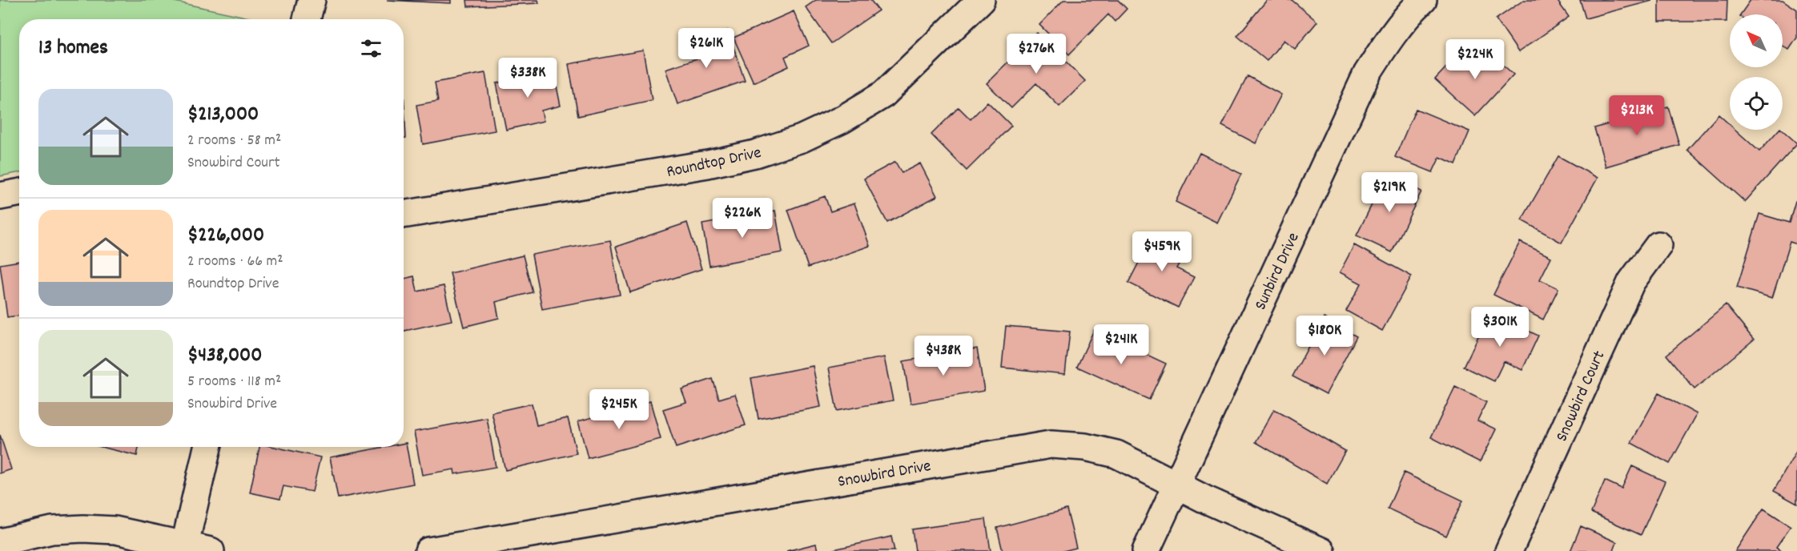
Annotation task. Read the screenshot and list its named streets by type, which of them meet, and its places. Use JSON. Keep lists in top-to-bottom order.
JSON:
{
  "streets": {
    "street": [
      "Roundtop Drive",
      "Sunbird Drive",
      "Snowbird Court",
      "Snowbird Drive"
    ]
  },
  "crossings": [
    ["Sunbird Drive", "Snowbird Drive"]
  ],
  "north": "top left",
  "page": {
    "heading": "13 homes",
    "price": [
      "$261K",
      "$276K",
      "$224K",
      "$338K",
      "$213K",
      "$219K",
      "$226K",
      "$459K",
      "$301K",
      "$180K",
      "$241K",
      "$438K",
      "$245K"
    ],
    "list": [
      {
        "name": "$213,000",
        "note": "2 rooms · 58 m² · Snowbird Court"
      },
      {
        "name": "$226,000",
        "note": "2 rooms · 66 m² · Roundtop Drive"
      },
      {
        "name": "$438,000",
        "note": "5 rooms · 118 m² · Snowbird Drive"
      }
    ]
  }
}
